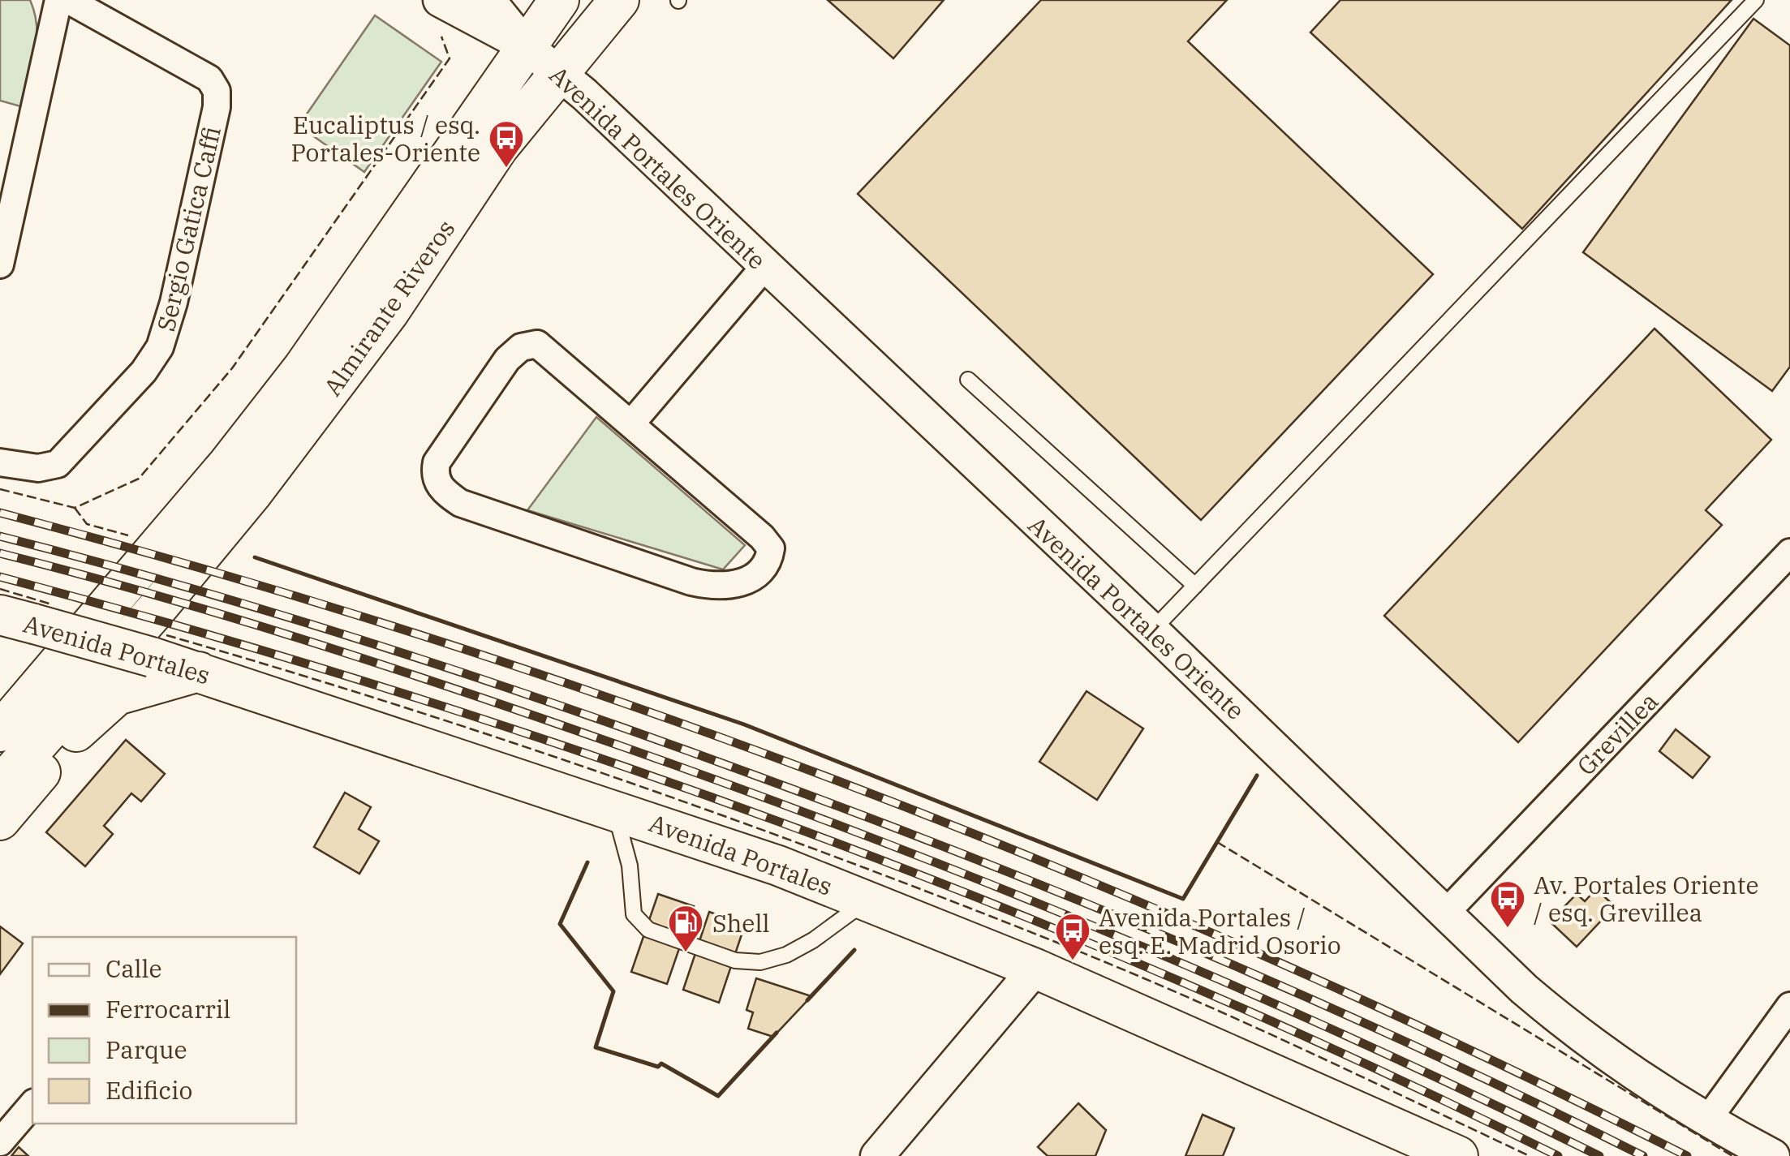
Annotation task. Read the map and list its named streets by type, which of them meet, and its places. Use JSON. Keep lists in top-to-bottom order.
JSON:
{
  "streets": {
    "main road": ["Almirante Riveros", "Avenida Portales"],
    "street": ["Avenida Portales Oriente", "Sergio Gatica Caffi", "Grevillea"]
  },
  "crossings": [
    ["Avenida Portales Oriente", "Almirante Riveros"],
    ["Avenida Portales Oriente", "Grevillea"]
  ],
  "places": {
    "bus stop": ["Eucaliptus / esq. Portales-Oriente", "Av. Portales Oriente / esq. Grevillea", "Avenida Portales / esq. E. Madrid Osorio"],
    "fuel station": ["Shell"]
  },
  "legend": [
    "Calle",
    "Ferrocarril",
    "Parque",
    "Edificio"
  ]
}
